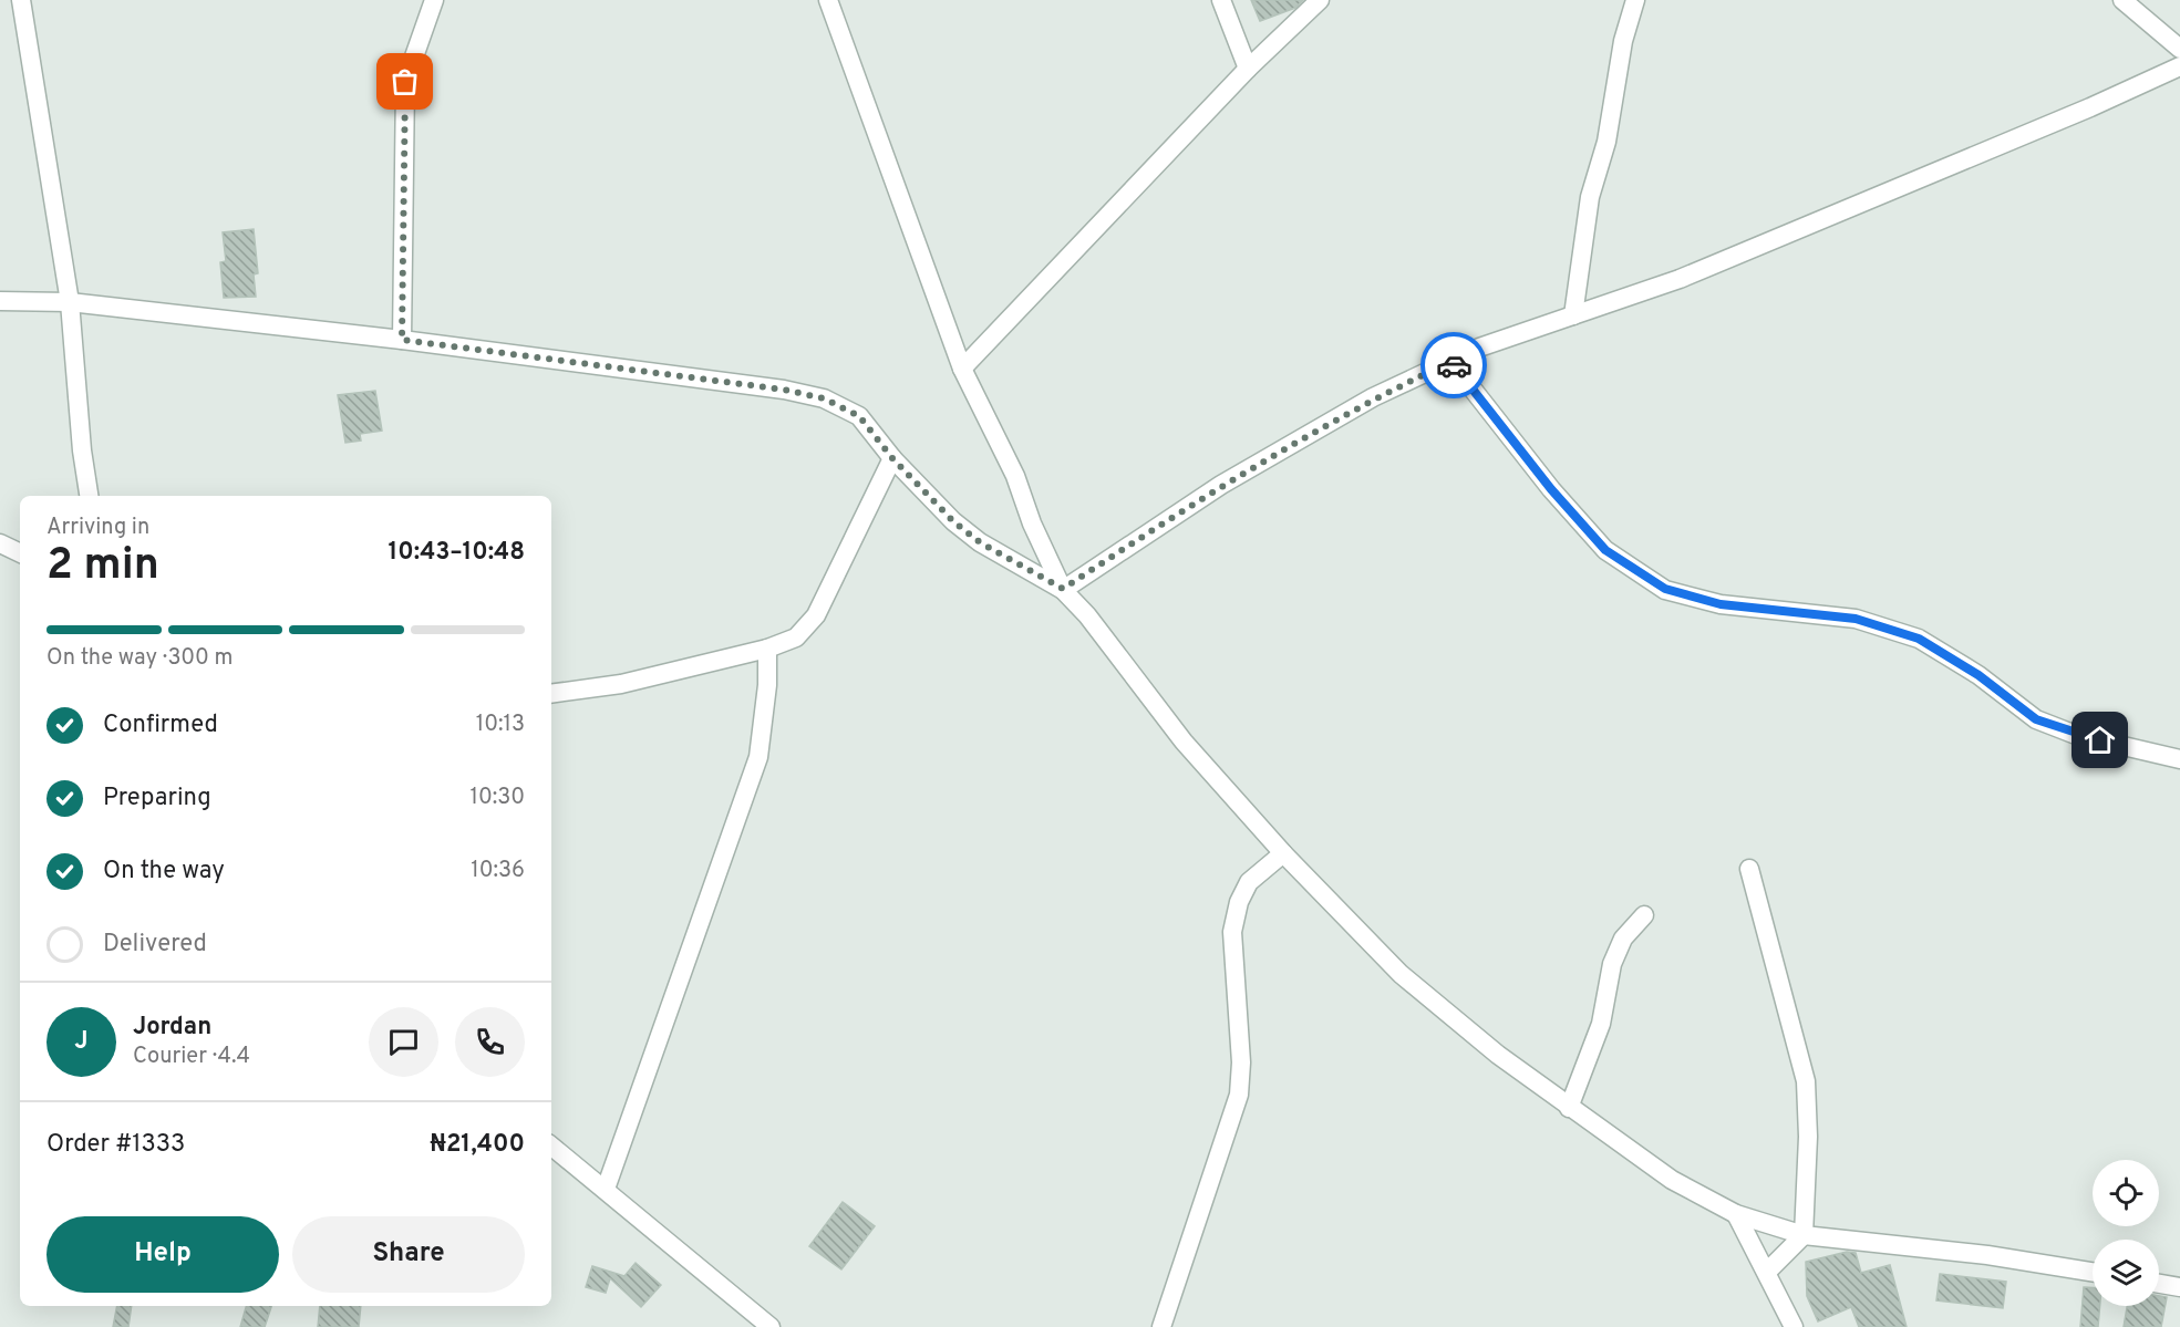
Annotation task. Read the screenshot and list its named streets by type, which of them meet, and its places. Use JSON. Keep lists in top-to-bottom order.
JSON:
{
  "page": {
    "heading": ["2 min", "Arriving in", "10:43–10:48"],
    "panel": [
      "Jordan",
      "Courier · 4.4",
      "Order #1333",
      "₦21,400"
    ],
    "bar": "On the way · 300 m",
    "list": [
      ["Confirmed", "10:13"],
      ["Preparing", "10:30"],
      ["On the way", "10:36"],
      "Delivered"
    ],
    "round": "J",
    "buttons": ["Help", "Share"]
  }
}
